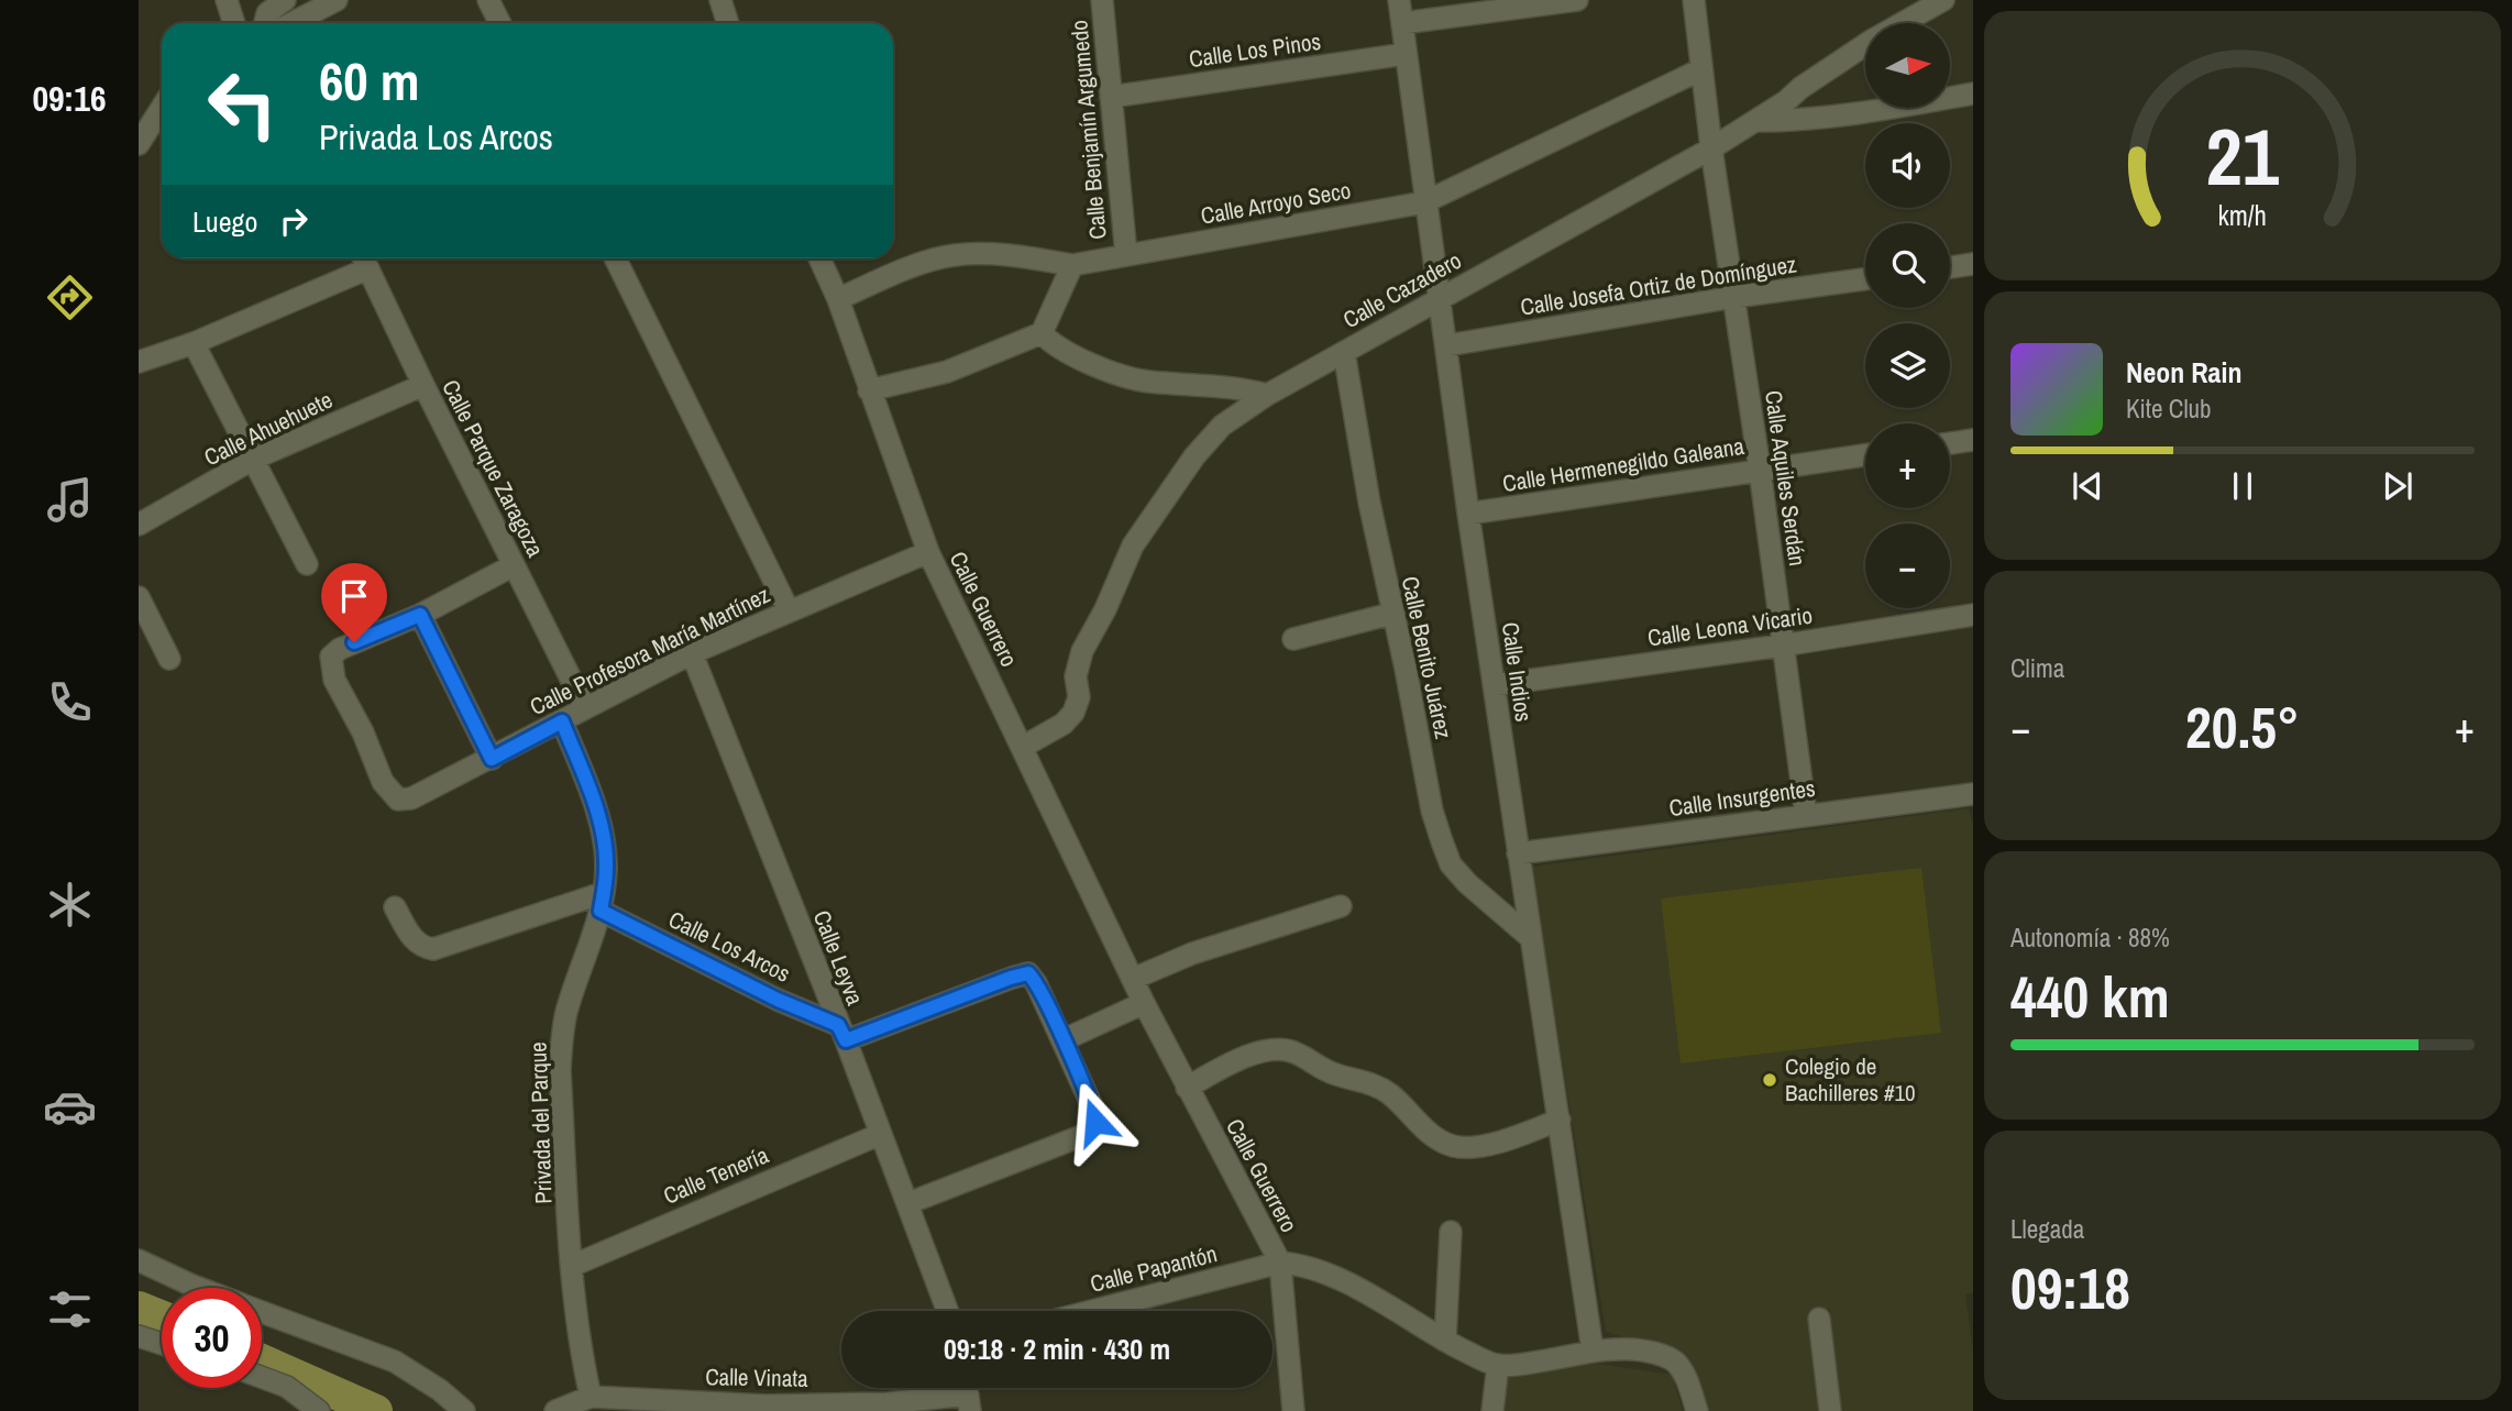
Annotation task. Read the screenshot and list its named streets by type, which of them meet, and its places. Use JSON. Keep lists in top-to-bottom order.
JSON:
{
  "streets": {
    "street": [
      "Calle Los Pinos",
      "Calle Benjamín Argumedo",
      "Calle Arroyo Seco",
      "Calle Josefa Ortiz de Domínguez",
      "Calle Cazadero",
      "Calle Ahuehuete",
      "Calle Hermenegildo Galeana",
      "Calle Parque Zaragoza",
      "Calle Aquiles Serdán",
      "Calle Guerrero",
      "Calle Leona Vicario",
      "Calle Profesora María Martínez",
      "Calle Benito Juárez",
      "Calle Indios",
      "Calle Insurgentes",
      "Calle Los Arcos",
      "Calle Leyva",
      "Privada del Parque",
      "Calle Tenería",
      "Calle Papantón",
      "Calle Vinata"
    ]
  },
  "crossings": [
    ["Calle Los Pinos", "Calle Benjamín Argumedo"],
    ["Calle Los Pinos", "Calle Indios"],
    ["Calle Benjamín Argumedo", "Calle Arroyo Seco"],
    ["Calle Arroyo Seco", "Calle Aquiles Serdán"],
    ["Calle Arroyo Seco", "Calle Guerrero"],
    ["Calle Arroyo Seco", "Calle Indios"],
    ["Calle Josefa Ortiz de Domínguez", "Calle Aquiles Serdán"],
    ["Calle Josefa Ortiz de Domínguez", "Calle Indios"],
    ["Calle Cazadero", "Calle Aquiles Serdán"],
    ["Calle Cazadero", "Calle Guerrero"],
    ["Calle Cazadero", "Calle Benito Juárez"],
    ["Calle Cazadero", "Calle Indios"],
    ["Calle Ahuehuete", "Calle Parque Zaragoza"],
    ["Calle Hermenegildo Galeana", "Calle Aquiles Serdán"],
    ["Calle Hermenegildo Galeana", "Calle Indios"],
    ["Calle Parque Zaragoza", "Calle Profesora María Martínez"],
    ["Calle Aquiles Serdán", "Calle Leona Vicario"],
    ["Calle Aquiles Serdán", "Calle Insurgentes"],
    ["Calle Guerrero", "Calle Profesora María Martínez"],
    ["Calle Guerrero", "Calle Papantón"],
    ["Calle Leona Vicario", "Calle Indios"],
    ["Calle Profesora María Martínez", "Calle Leyva"],
    ["Calle Profesora María Martínez", "Privada del Parque"],
    ["Calle Benito Juárez", "Calle Indios"],
    ["Calle Indios", "Calle Insurgentes"],
    ["Calle Los Arcos", "Calle Leyva"],
    ["Calle Los Arcos", "Privada del Parque"],
    ["Calle Leyva", "Calle Tenería"],
    ["Privada del Parque", "Calle Tenería"],
    ["Privada del Parque", "Calle Vinata"]
  ],
  "places": ["Colegio de Bachilleres #10"],
  "north": "right",
  "page": {
    "tabs": "09:16",
    "map_buttons": ["+", "−"],
    "turn": ["60 m", "Privada Los Arcos"],
    "then": "Luego",
    "song": ["Neon Rain", "Kite Club"],
    "tile": [
      "Clima",
      ["Autonomía · 88%", "440 km"],
      ["Llegada", "09:18"]
    ],
    "heat": ["−", "20.5°", "+"],
    "limit": "30",
    "trip": "09:18 · 2 min · 430 m",
    "gauge": ["21", "km/h"]
  }
}
